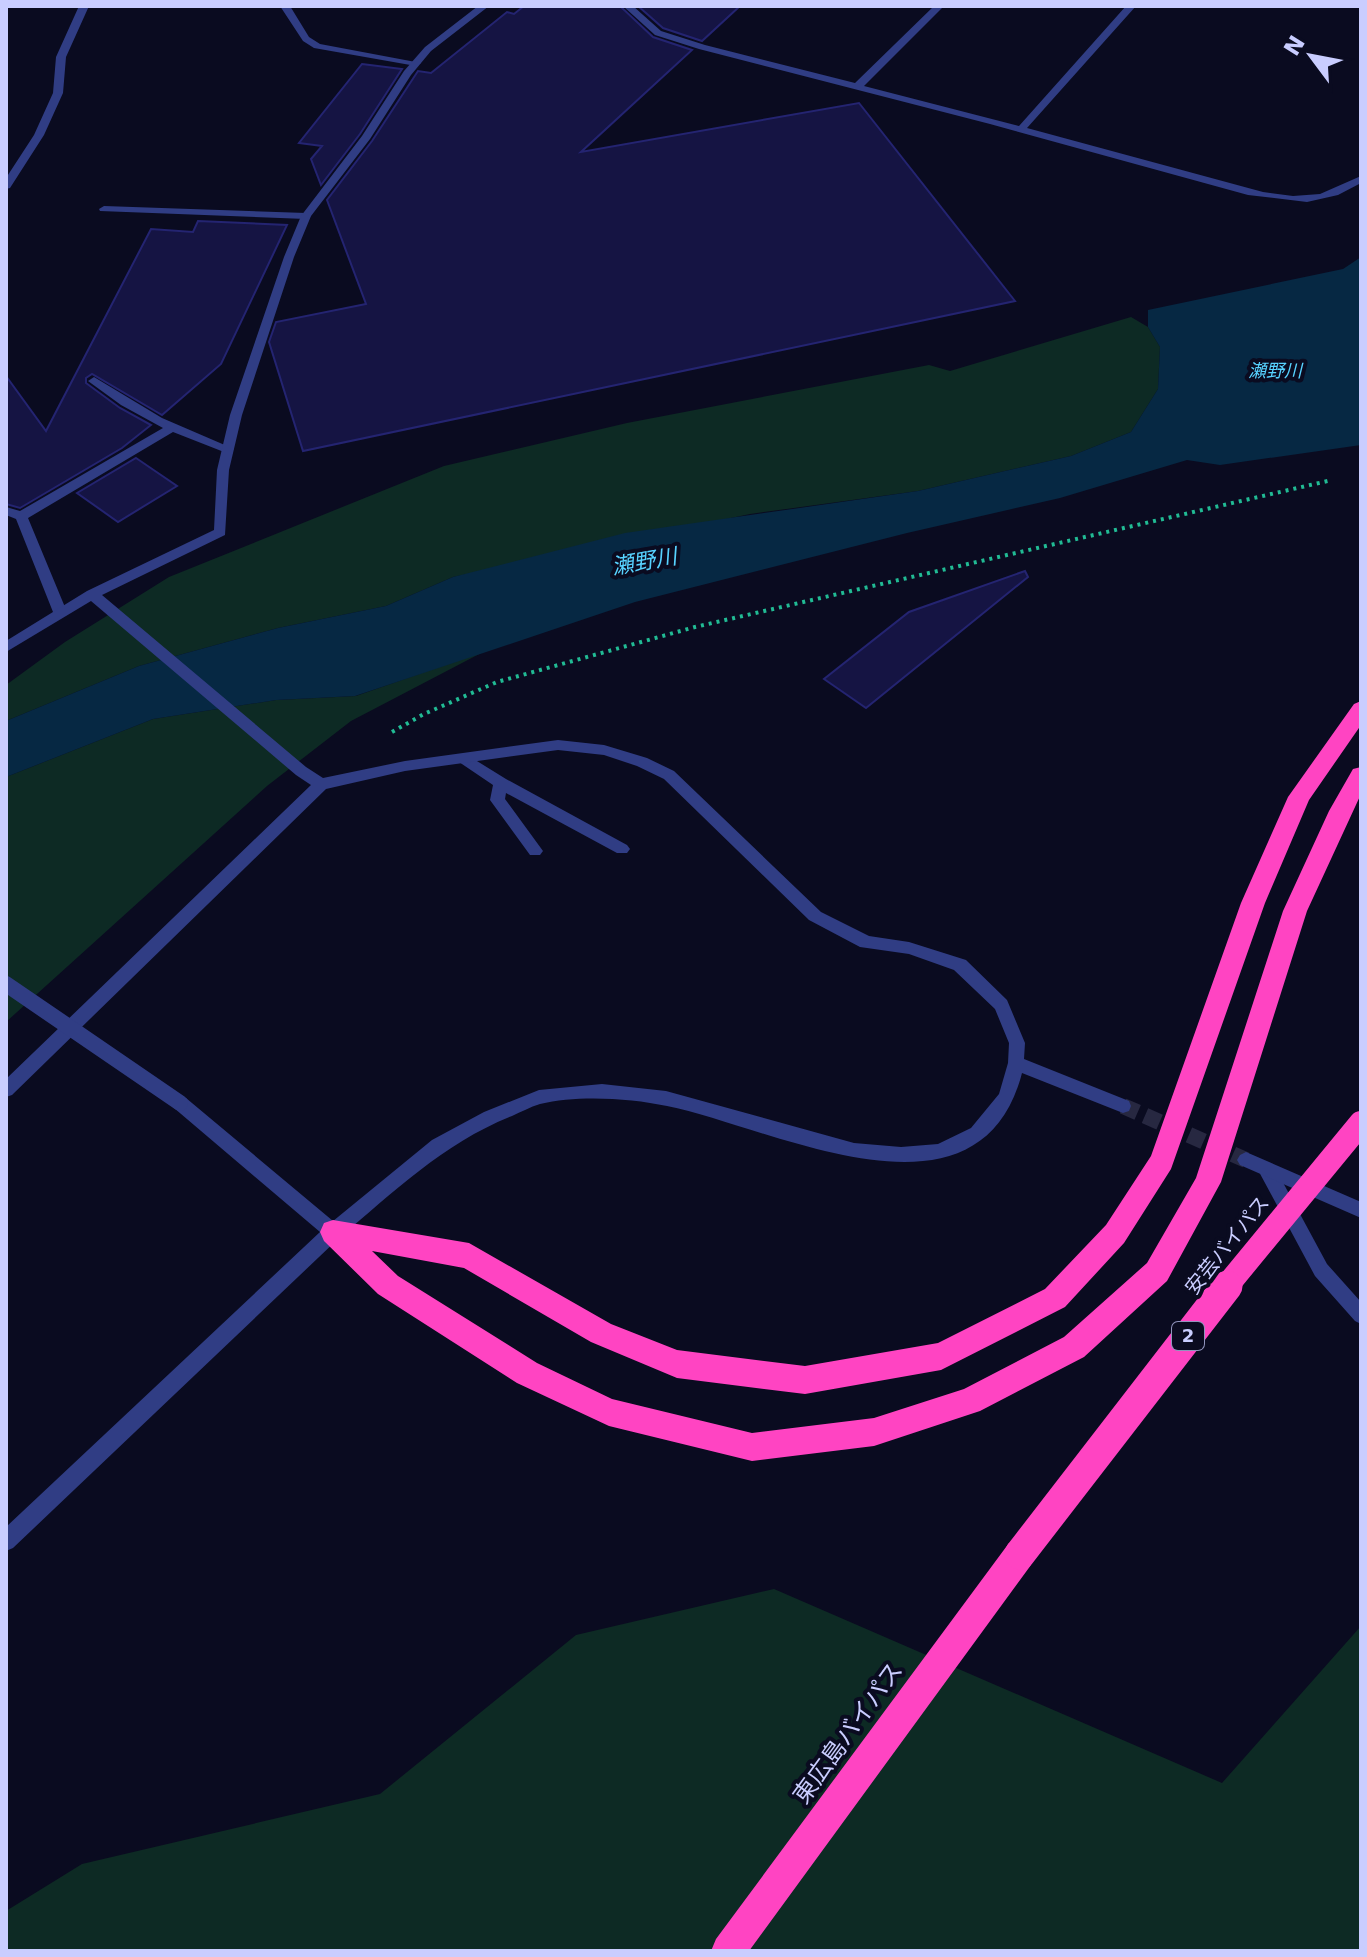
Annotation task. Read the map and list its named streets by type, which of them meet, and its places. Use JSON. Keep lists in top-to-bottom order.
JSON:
{
  "streets": {
    "highway": ["安芸バイパス", "2", "東広島バイパス"]
  },
  "crossings": [
    ["安芸バイパス", "東広島バイパス"]
  ],
  "water": ["瀬野川"],
  "north": "top left"
}
